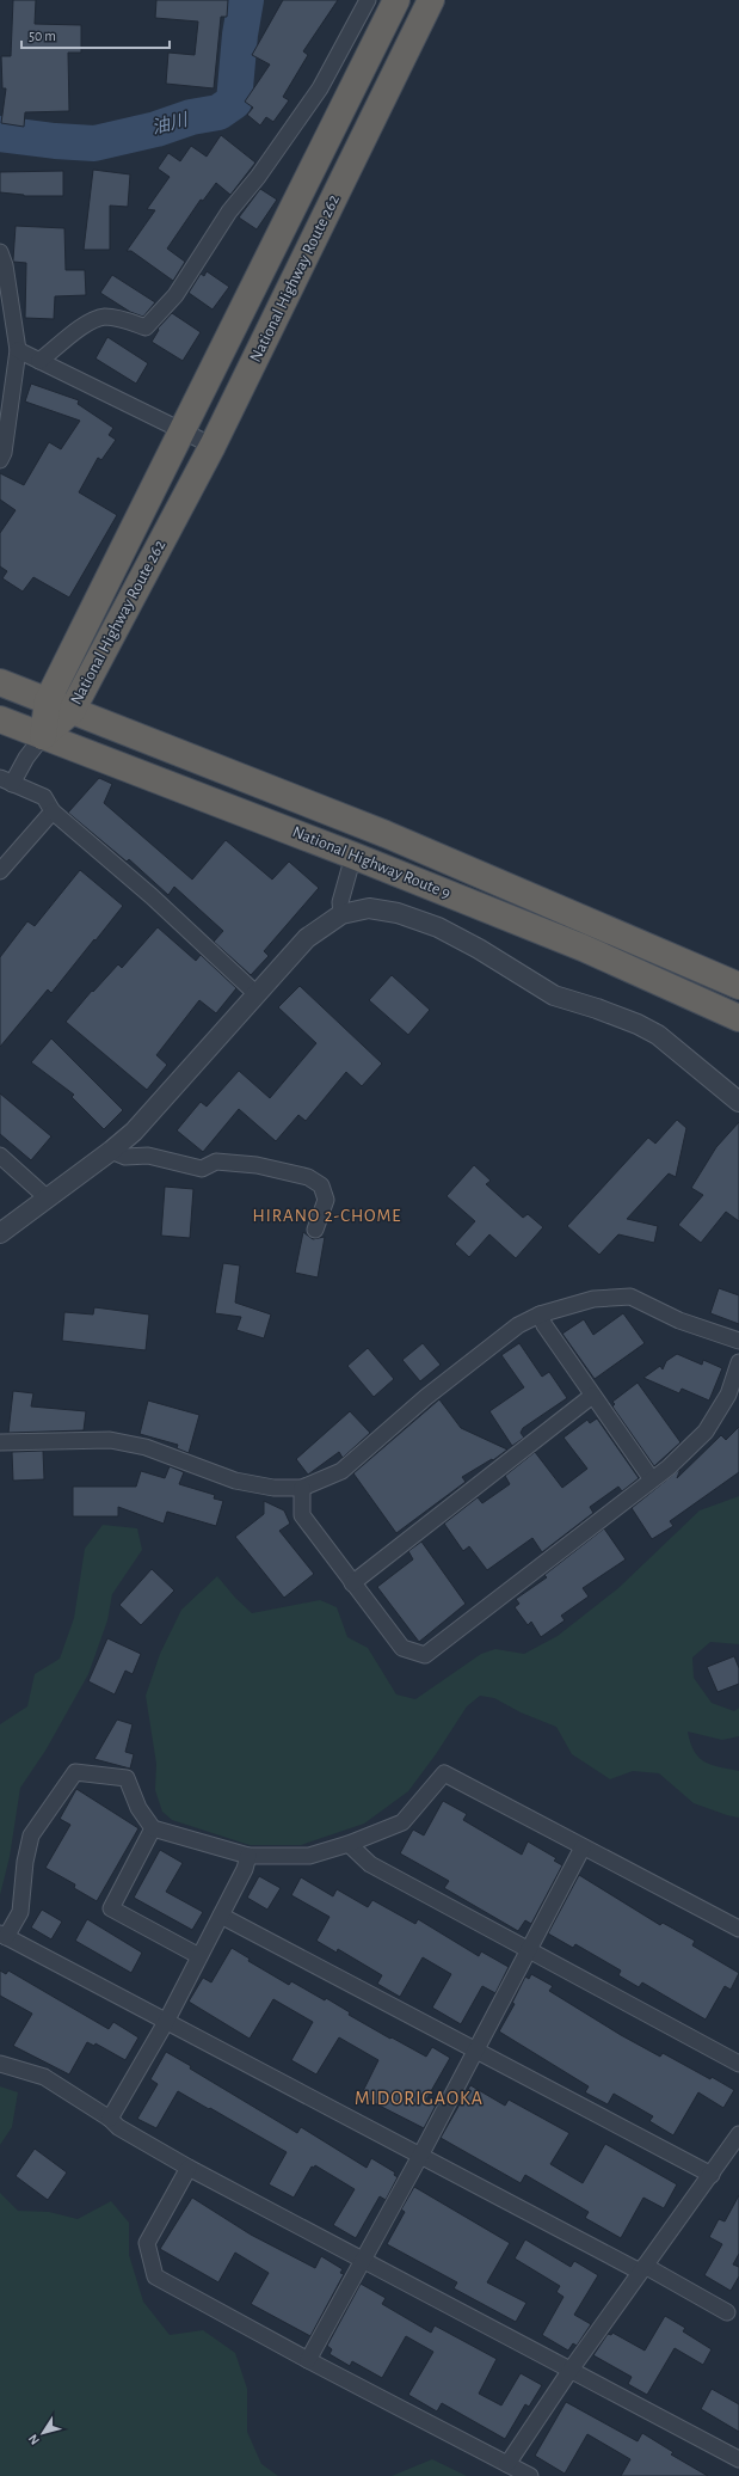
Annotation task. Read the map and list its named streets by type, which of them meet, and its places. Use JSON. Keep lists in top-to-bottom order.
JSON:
{
  "streets": {
    "highway": ["National Highway Route 262", "National Highway Route 9"]
  },
  "crossings": [
    ["National Highway Route 262", "National Highway Route 9"]
  ],
  "districts": ["HIRANO 2-CHOME", "MIDORIGAOKA"],
  "water": ["油川"],
  "scale_bar": "50 m",
  "north": "bottom left"
}
